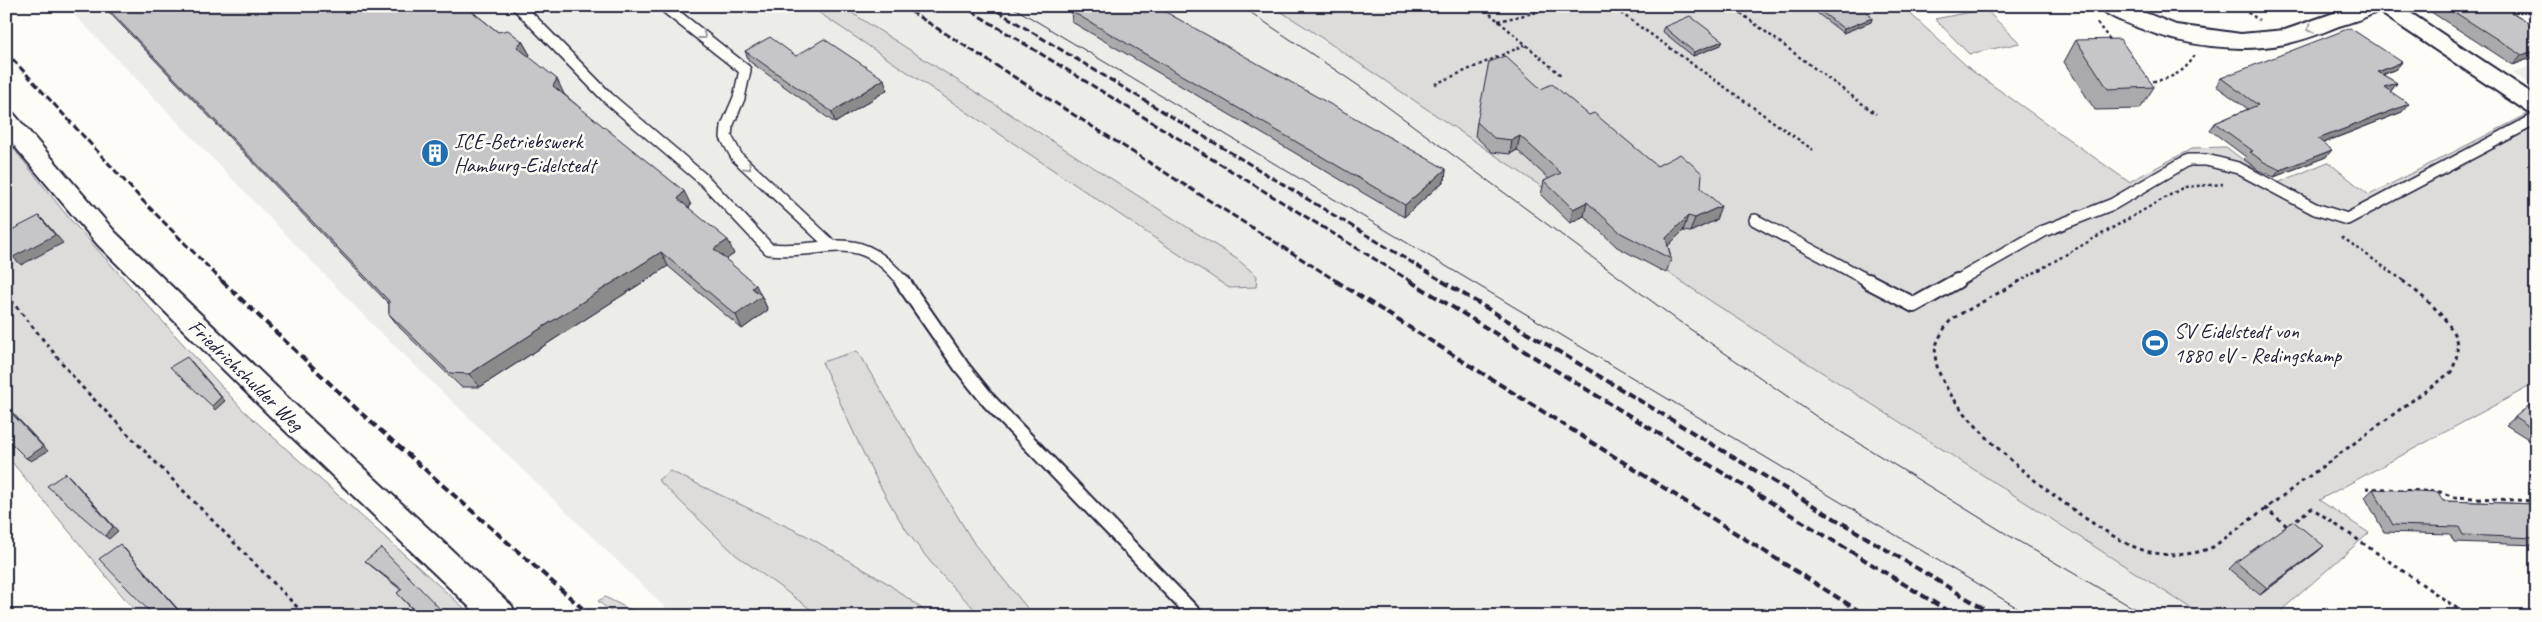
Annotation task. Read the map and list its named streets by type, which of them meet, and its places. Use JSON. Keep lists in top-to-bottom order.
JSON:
{
  "streets": {
    "street": ["Friedrichshulder Weg"]
  },
  "places": {
    "building": ["ICE-Betriebswerk Hamburg-Eidelstedt"],
    "sports": ["SV Eidelstedt von 1880 eV - Redingskamp"]
  }
}
